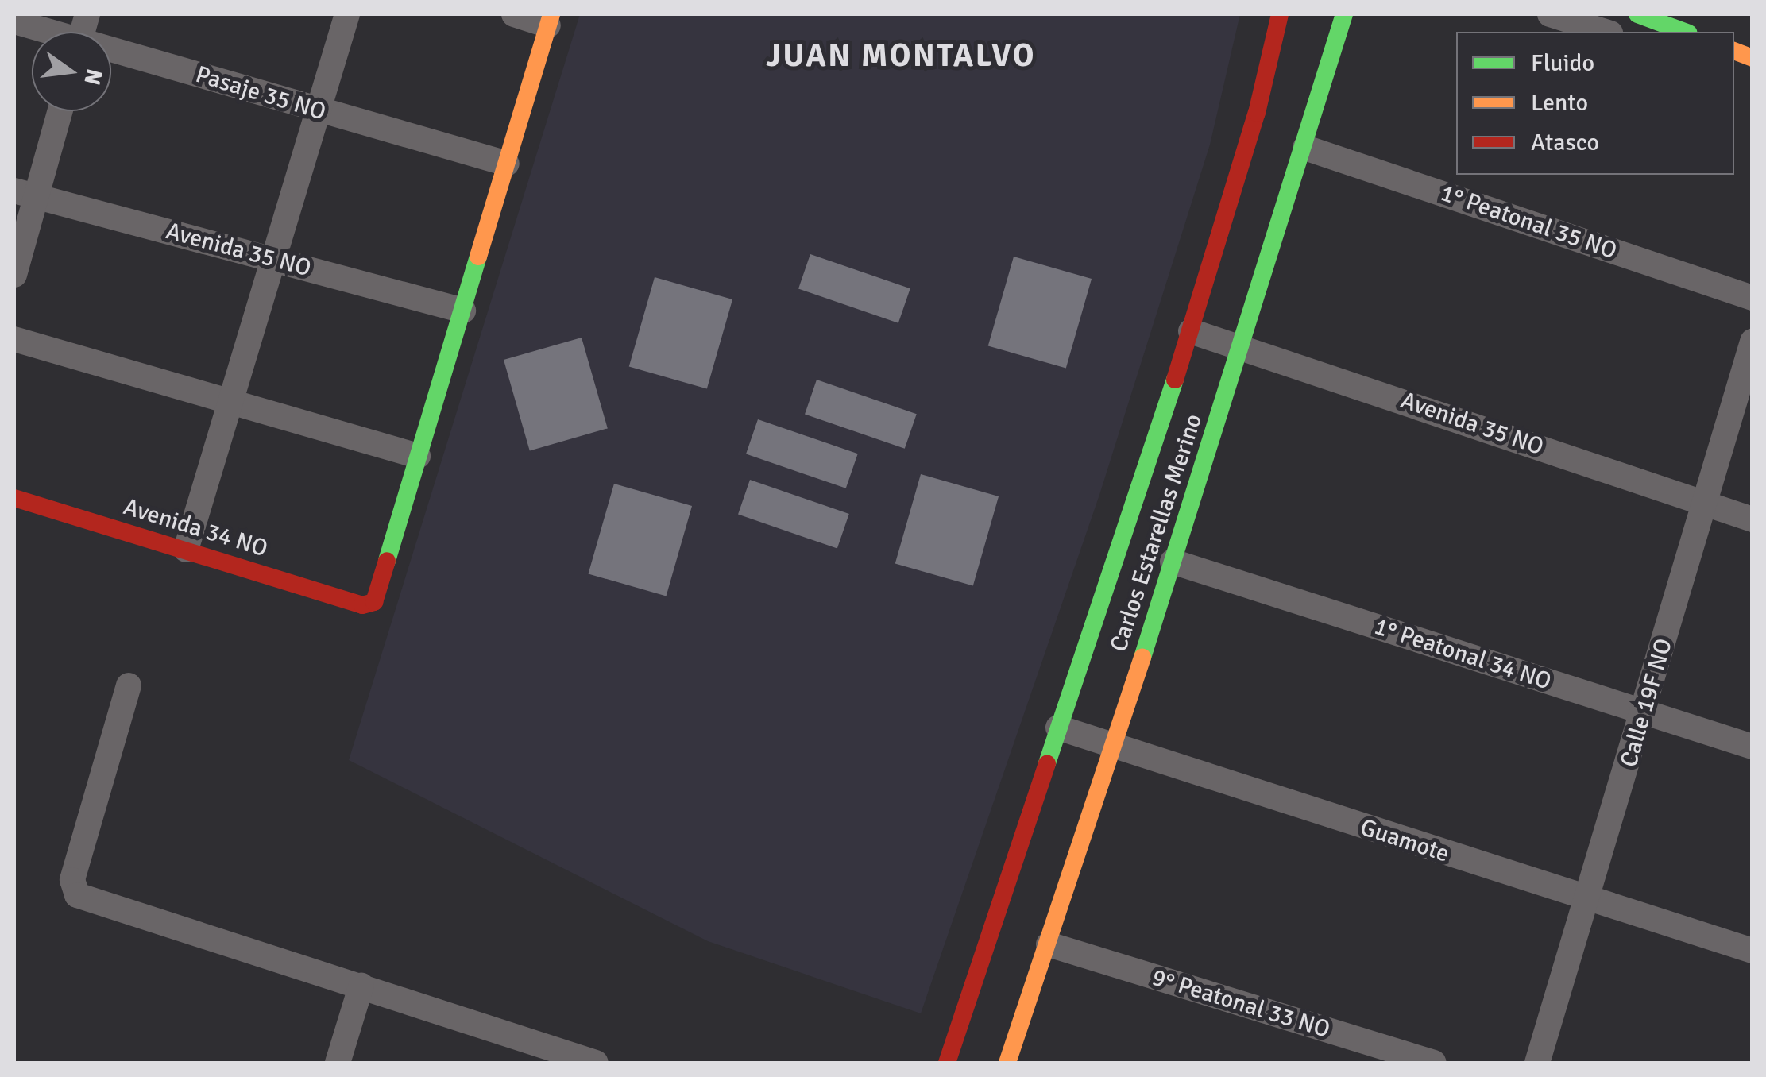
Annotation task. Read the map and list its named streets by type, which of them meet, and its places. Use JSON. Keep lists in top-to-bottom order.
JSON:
{
  "streets": {
    "street": [
      "Pasaje 35 NO",
      "1° Peatonal 35 NO",
      "Avenida 35 NO",
      "Avenida 34 NO",
      "Carlos Estarellas Merino",
      "1° Peatonal 34 NO",
      "Calle 19F NO",
      "Guamote",
      "9° Peatonal 33 NO"
    ]
  },
  "crossings": [
    ["1° Peatonal 35 NO", "Carlos Estarellas Merino"],
    ["Avenida 35 NO", "Carlos Estarellas Merino"],
    ["Avenida 35 NO", "Calle 19F NO"],
    ["Carlos Estarellas Merino", "1° Peatonal 34 NO"],
    ["Carlos Estarellas Merino", "Guamote"],
    ["Carlos Estarellas Merino", "9° Peatonal 33 NO"],
    ["1° Peatonal 34 NO", "Calle 19F NO"],
    ["Calle 19F NO", "Guamote"]
  ],
  "districts": ["JUAN MONTALVO"],
  "legend": ["Fluido", "Lento", "Atasco"],
  "north": "right"
}
